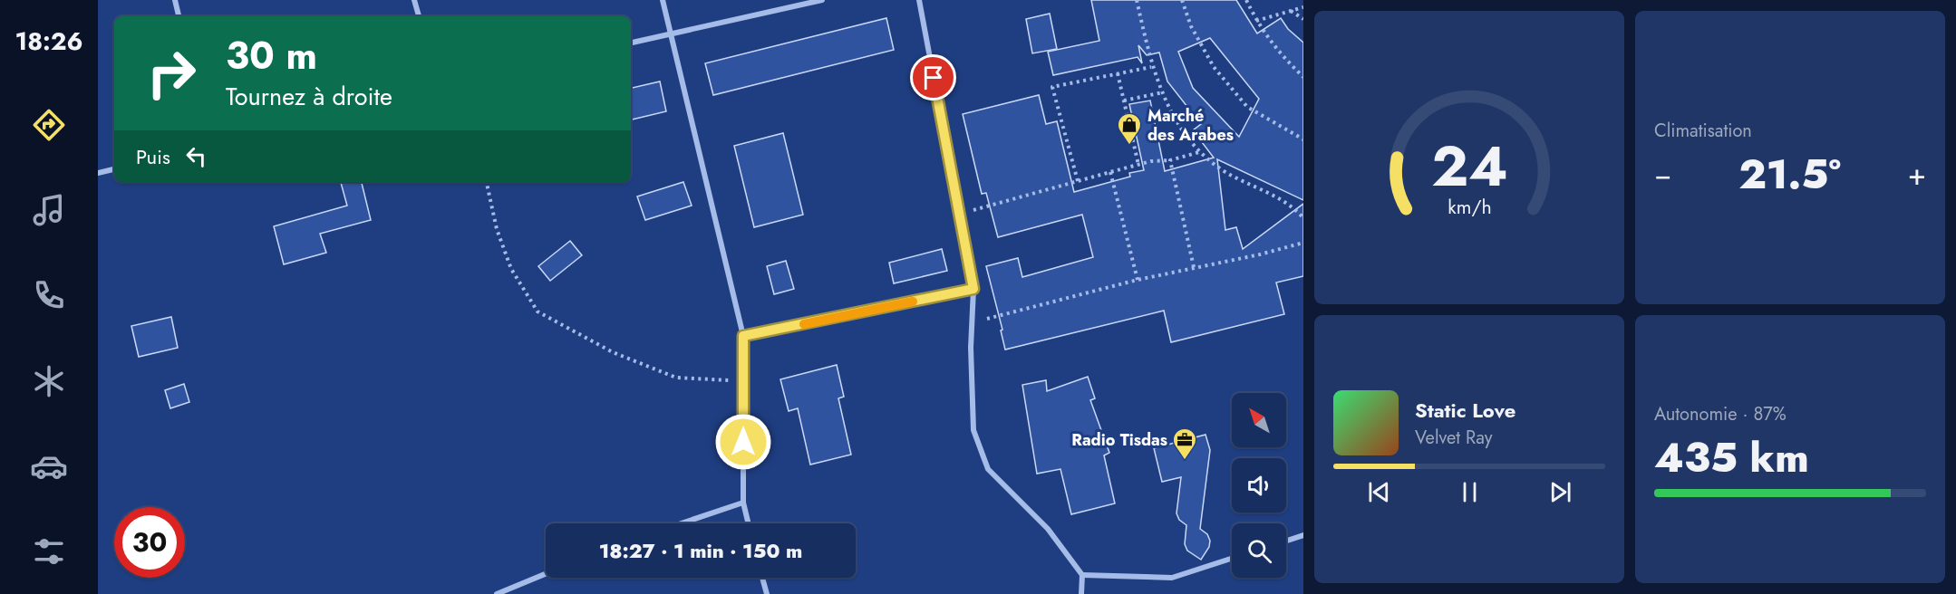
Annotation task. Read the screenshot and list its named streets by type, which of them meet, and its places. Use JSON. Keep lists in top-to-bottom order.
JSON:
{
  "places": {
    "shop": ["Marché des Arabes"],
    "office": ["Radio Tisdas"]
  },
  "north": "top left",
  "page": {
    "tabs": "18:26",
    "tile": [
      "Climatisation",
      ["Autonomie · 87%", "435 km"]
    ],
    "turn": ["30 m", "Tournez à droite"],
    "then": "Puis",
    "heat": ["−", "21.5°", "+"],
    "song": ["Static Love", "Velvet Ray"],
    "limit": "30",
    "trip": "18:27 · 1 min · 150 m",
    "gauge": ["24", "km/h"]
  }
}
